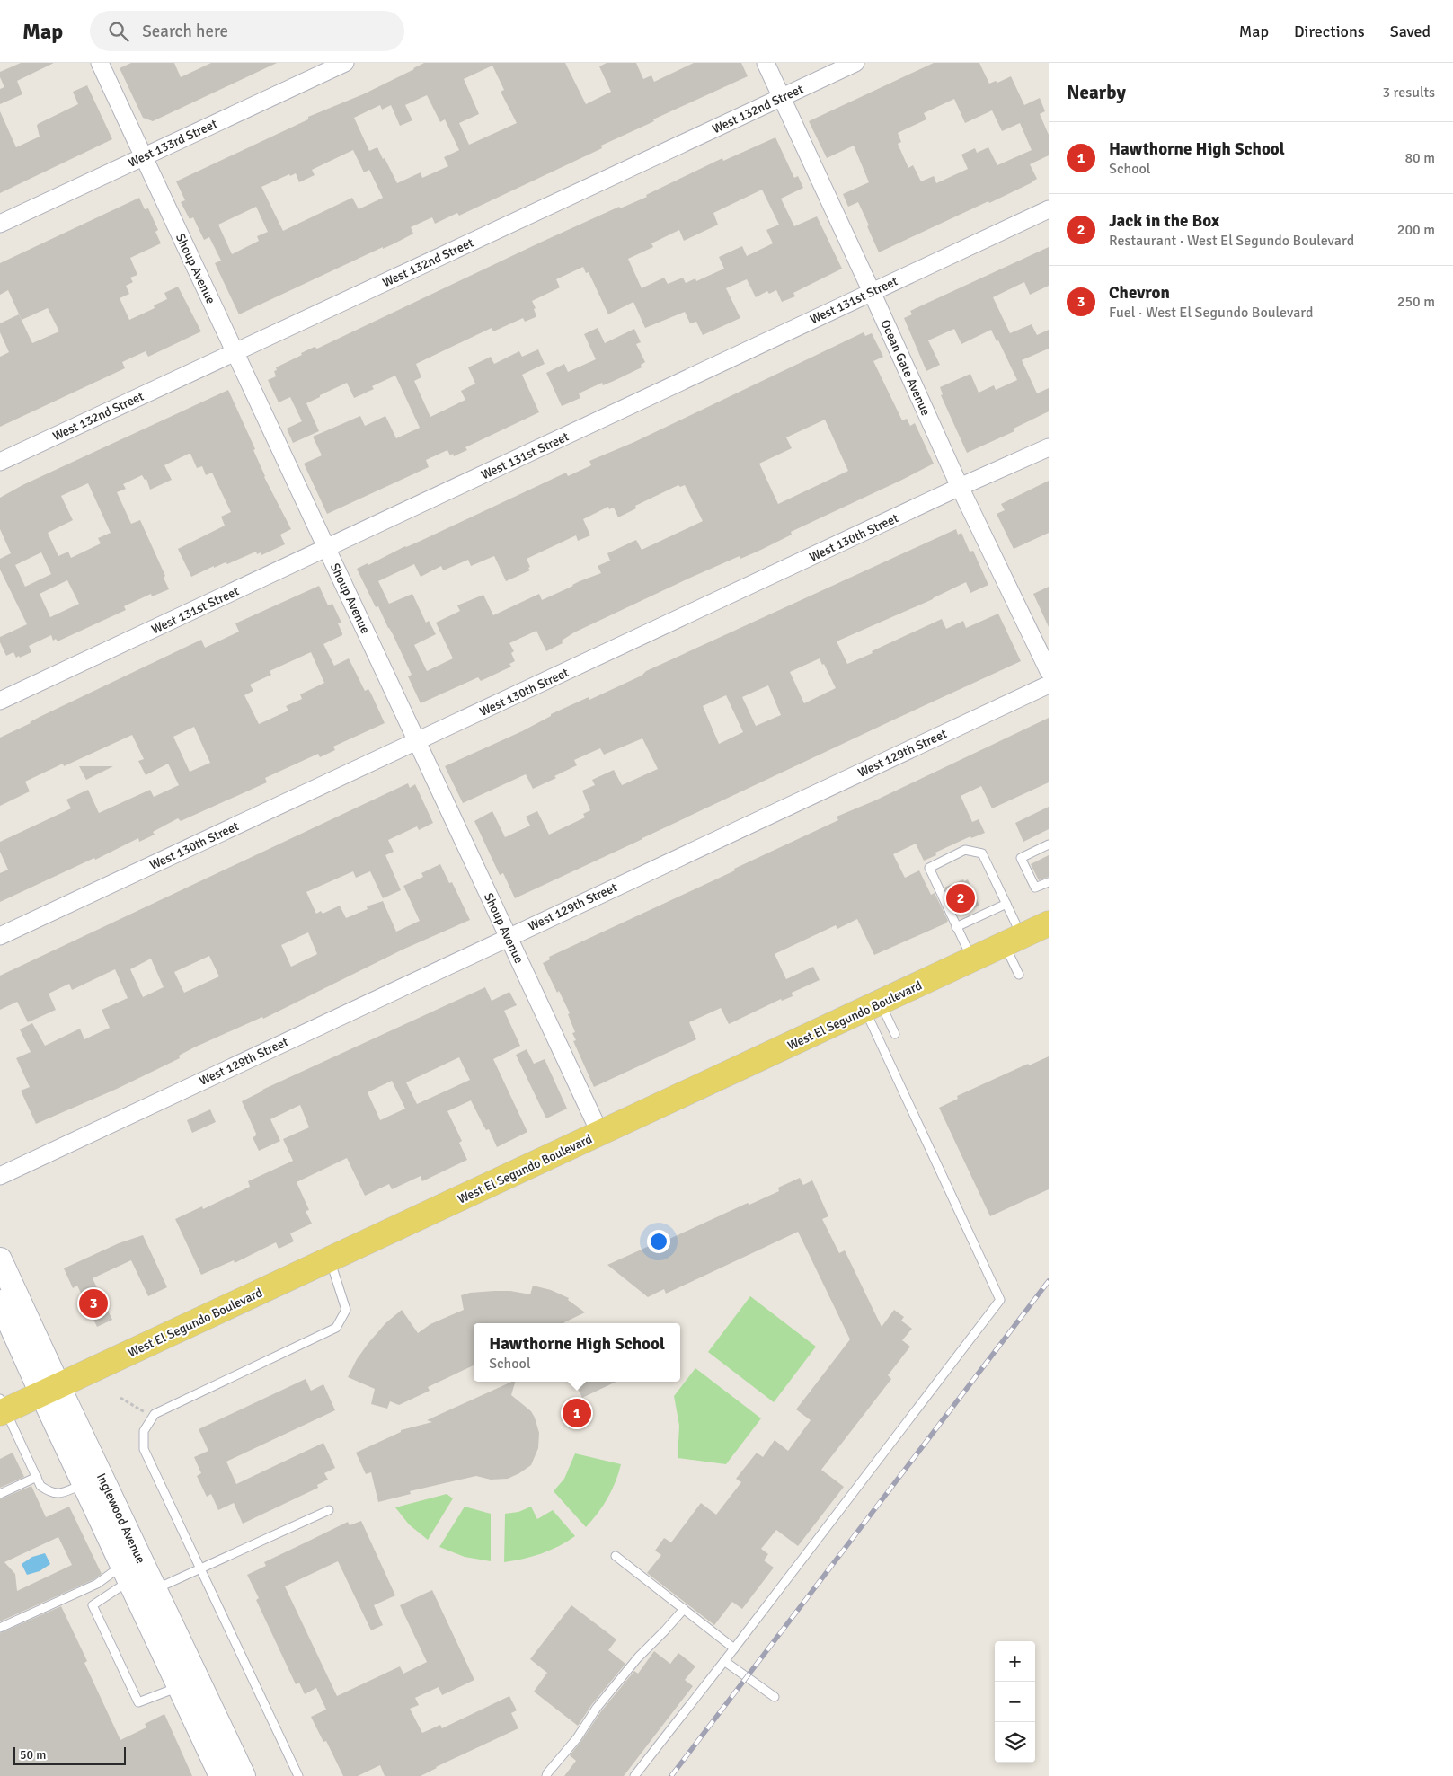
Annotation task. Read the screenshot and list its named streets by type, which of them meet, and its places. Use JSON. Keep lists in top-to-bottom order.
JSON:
{
  "streets": {
    "main road": ["West El Segundo Boulevard", "Inglewood Avenue"],
    "street": [
      "West 132nd Street",
      "West 133rd Street",
      "Shoup Avenue",
      "West 131st Street",
      "Ocean Gate Avenue",
      "West 130th Street",
      "West 129th Street"
    ]
  },
  "crossings": [
    ["West 132nd Street", "Shoup Avenue"],
    ["West 132nd Street", "Ocean Gate Avenue"],
    ["West 133rd Street", "Shoup Avenue"],
    ["Shoup Avenue", "West 131st Street"],
    ["Shoup Avenue", "West 130th Street"],
    ["Shoup Avenue", "West 129th Street"],
    ["Shoup Avenue", "West El Segundo Boulevard"],
    ["West 131st Street", "Ocean Gate Avenue"],
    ["Ocean Gate Avenue", "West 130th Street"],
    ["West El Segundo Boulevard", "Inglewood Avenue"]
  ],
  "scale_bar": "50 m",
  "page": {
    "header": "Map",
    "search": "Search here",
    "nav": ["Map", "Directions", "Saved"],
    "heading": ["Nearby", "3 results"],
    "list": [
      {
        "mark": "1",
        "name": "Hawthorne High School",
        "note": "School",
        "value": "80 m"
      },
      {
        "mark": "2",
        "name": "Jack in the Box",
        "note": "Restaurant · West El Segundo Boulevard",
        "value": "200 m"
      },
      {
        "mark": "3",
        "name": "Chevron",
        "note": "Fuel · West El Segundo Boulevard",
        "value": "250 m"
      }
    ],
    "pins": ["2", "3", "1"],
    "popup": ["Hawthorne High School", "School"],
    "map_buttons": ["+", "−"],
    "scale": "50 m"
  }
}
